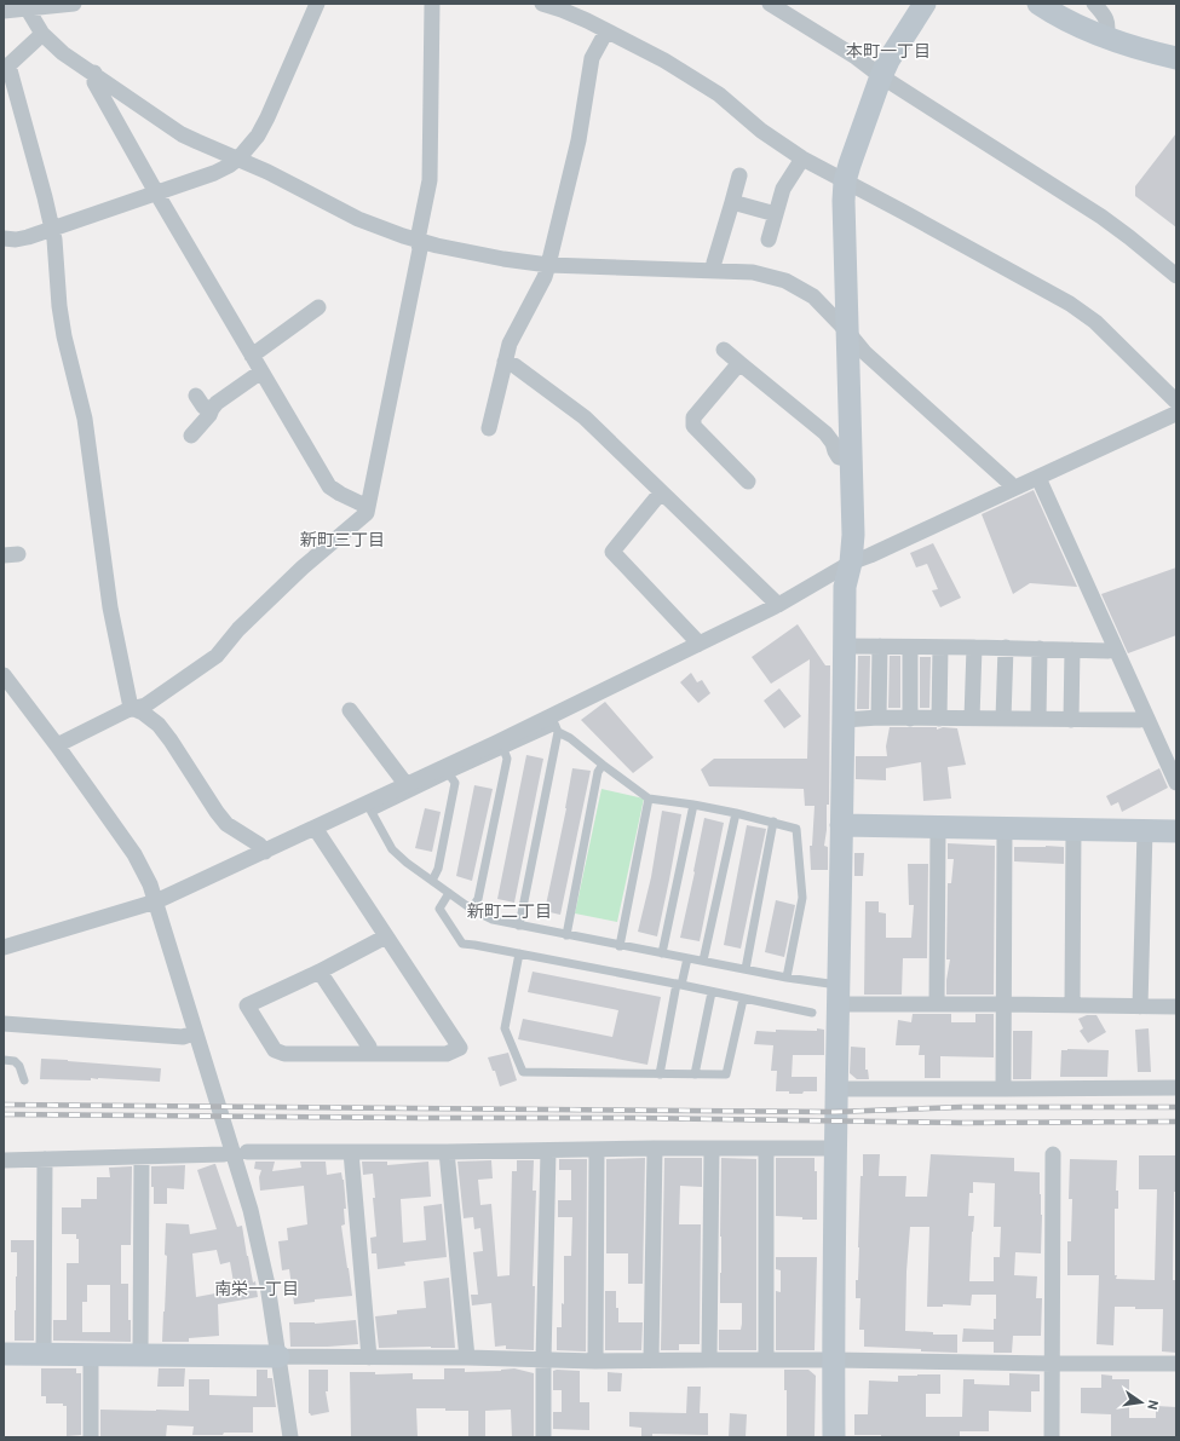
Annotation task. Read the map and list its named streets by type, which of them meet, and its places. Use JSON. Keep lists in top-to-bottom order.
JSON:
{
  "districts": [
    "本町一丁目",
    "新町三丁目",
    "新町二丁目",
    "南栄一丁目"
  ],
  "north": "right"
}
